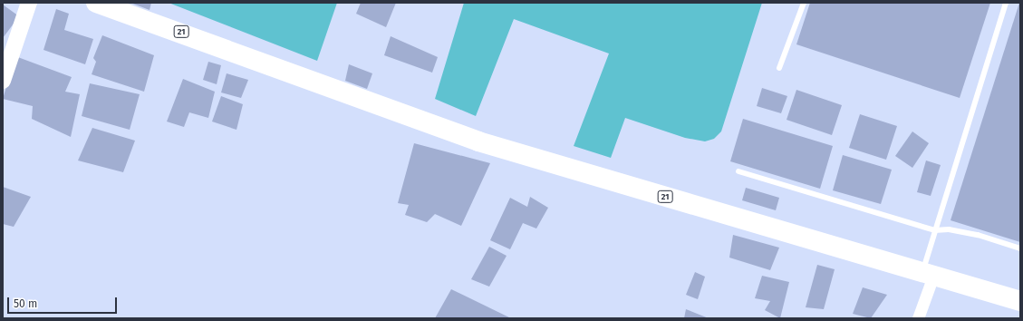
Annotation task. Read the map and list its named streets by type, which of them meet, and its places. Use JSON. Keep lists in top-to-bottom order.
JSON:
{
  "streets": {
    "highway": ["21"]
  },
  "scale_bar": "50 m"
}
